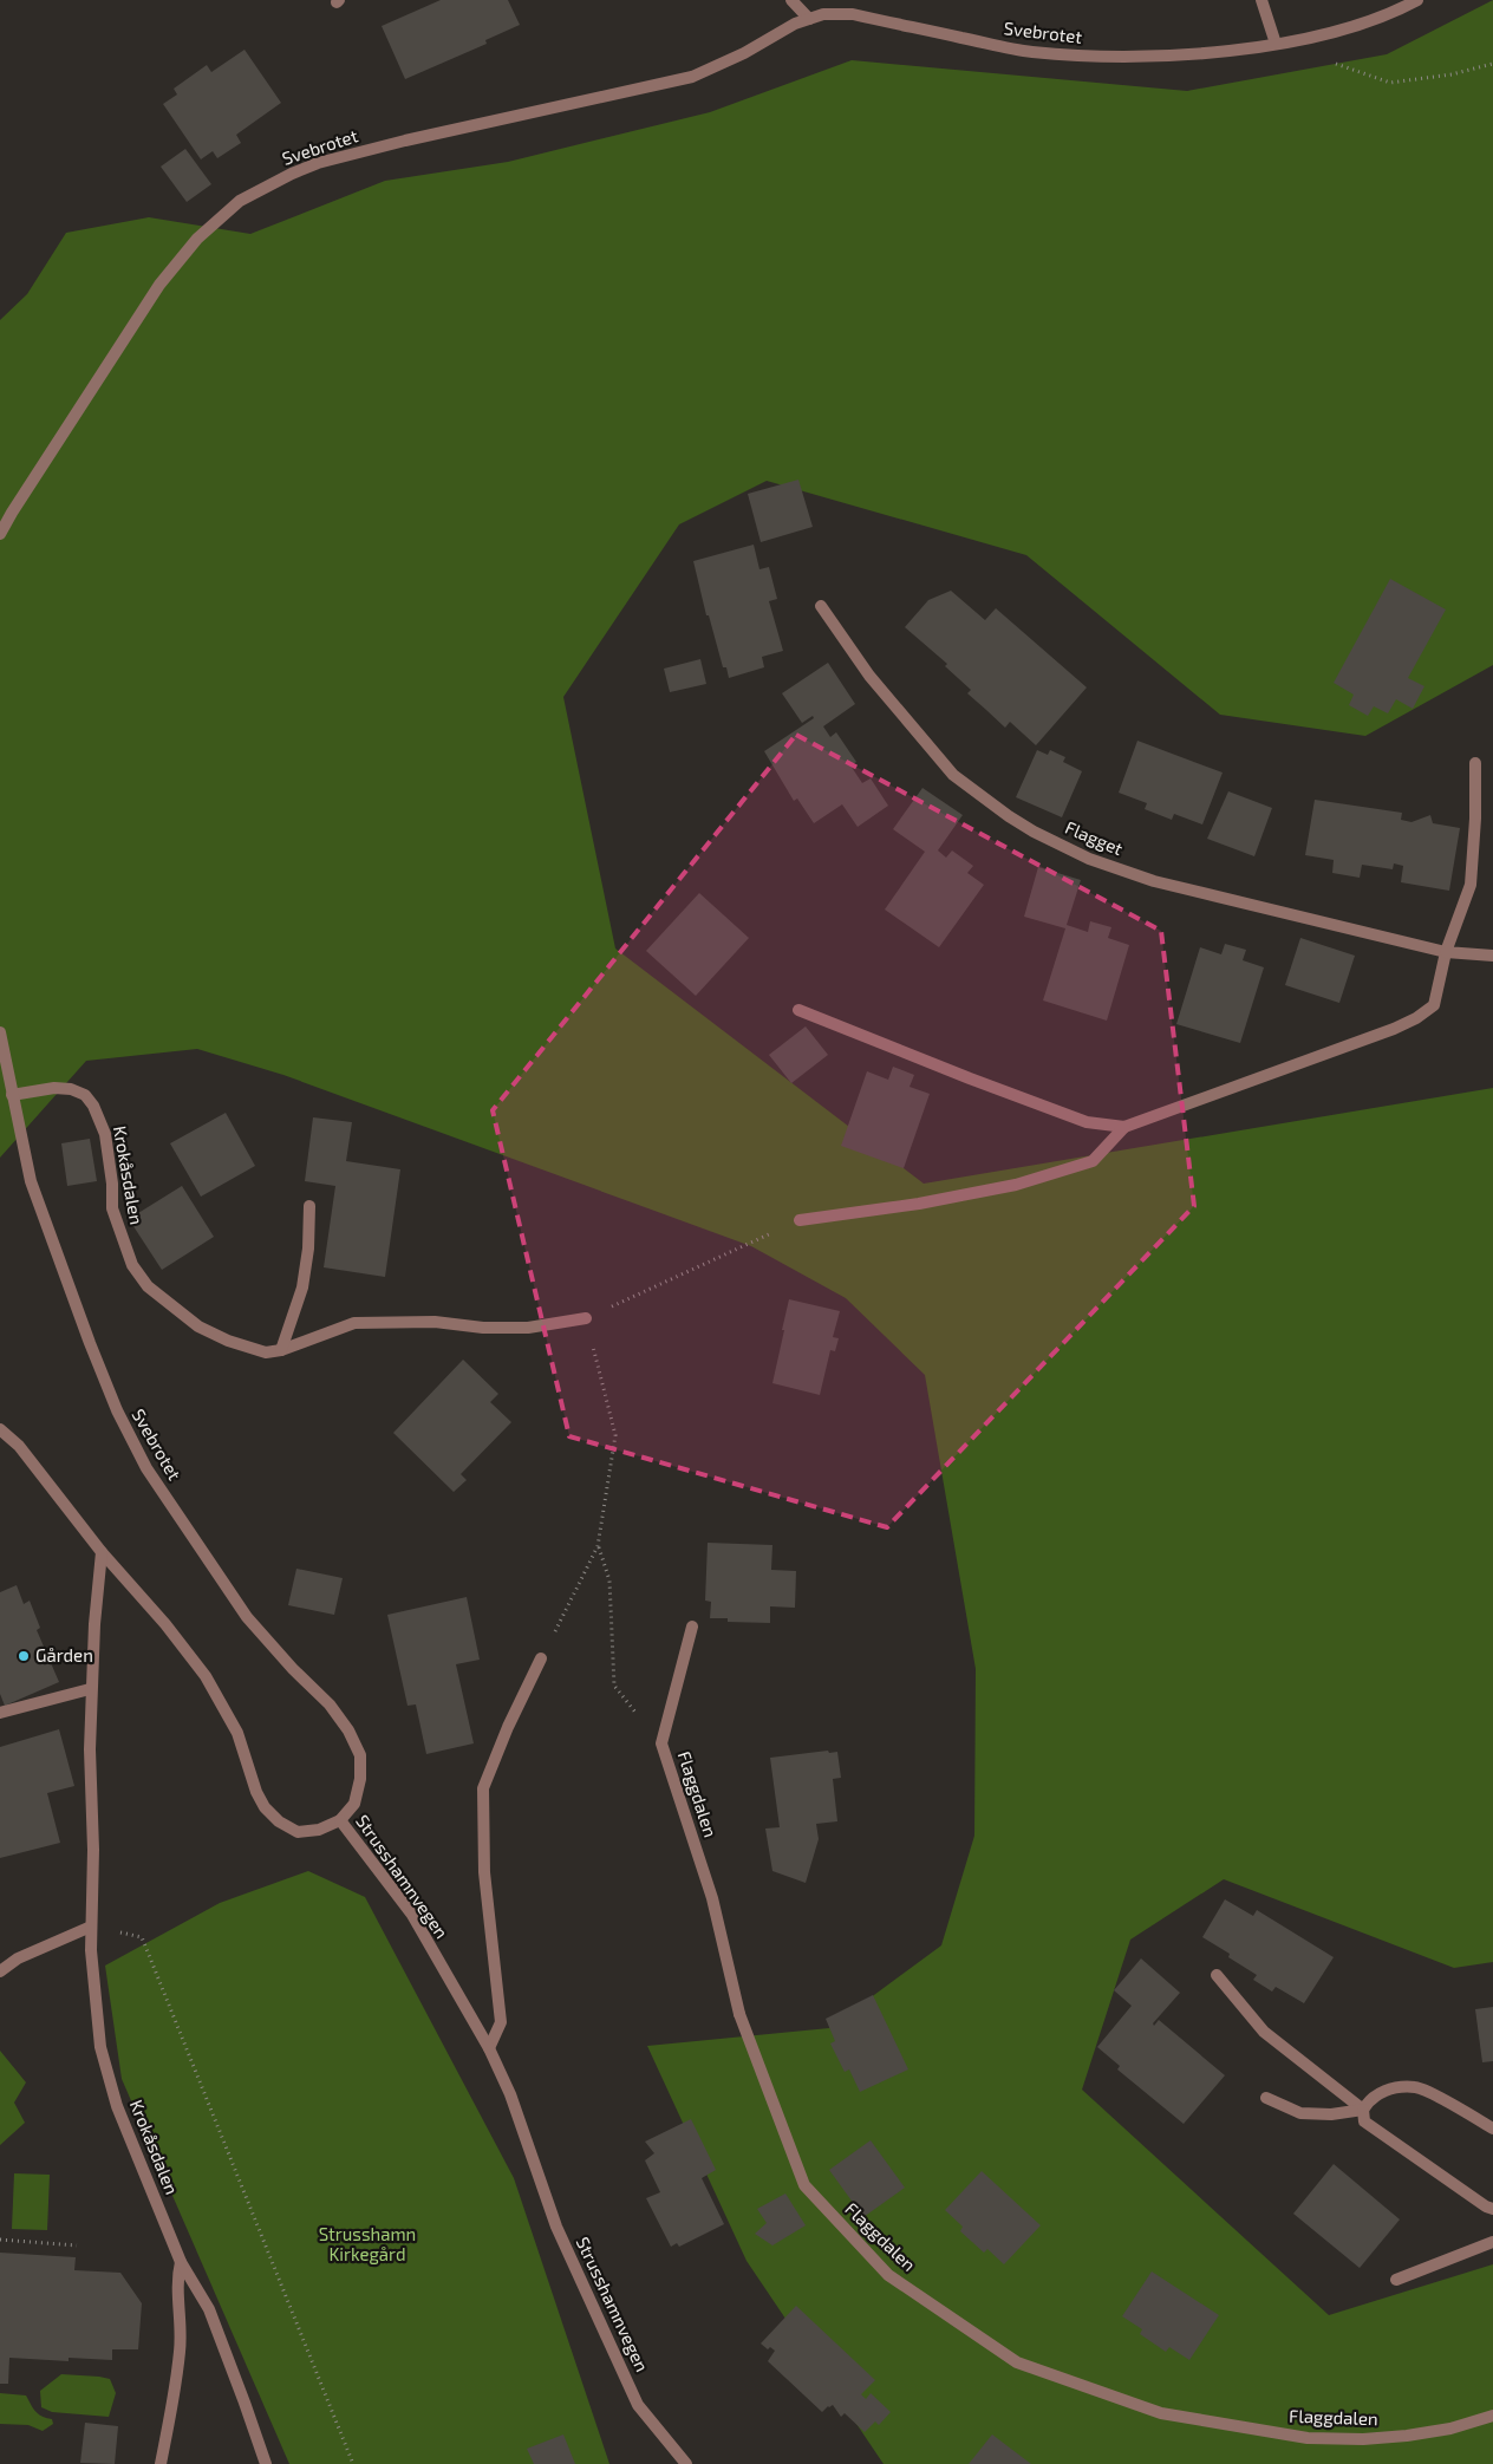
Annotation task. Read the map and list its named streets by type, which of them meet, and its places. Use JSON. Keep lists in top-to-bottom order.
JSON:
{
  "streets": {
    "street": [
      "Svebrotet",
      "Flagget",
      "Krokåsdalen",
      "Flaggdalen",
      "Strusshamnvegen"
    ]
  },
  "crossings": [
    ["Svebrotet", "Krokåsdalen"],
    ["Svebrotet", "Strusshamnvegen"]
  ],
  "parks": ["Strusshamn Kirkegård"],
  "places": ["Gården"]
}
